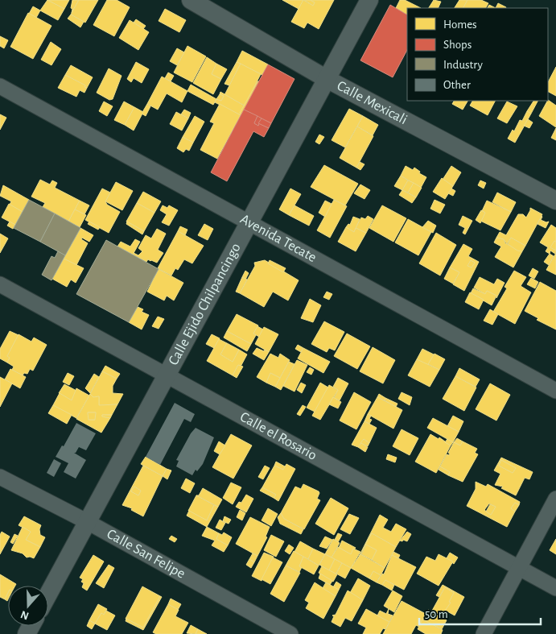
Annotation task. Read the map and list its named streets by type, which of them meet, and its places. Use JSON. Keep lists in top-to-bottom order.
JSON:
{
  "streets": {
    "street": [
      "Calle Mexicali",
      "Avenida Tecate",
      "Calle Ejido Chilpancingo",
      "Calle el Rosario",
      "Calle San Felipe"
    ]
  },
  "crossings": [
    ["Calle Mexicali", "Calle Ejido Chilpancingo"],
    ["Avenida Tecate", "Calle Ejido Chilpancingo"],
    ["Calle Ejido Chilpancingo", "Calle el Rosario"],
    ["Calle Ejido Chilpancingo", "Calle San Felipe"]
  ],
  "legend": [
    "Homes",
    "Shops",
    "Industry",
    "Other"
  ],
  "scale_bar": "50 m",
  "north": "bottom"
}
